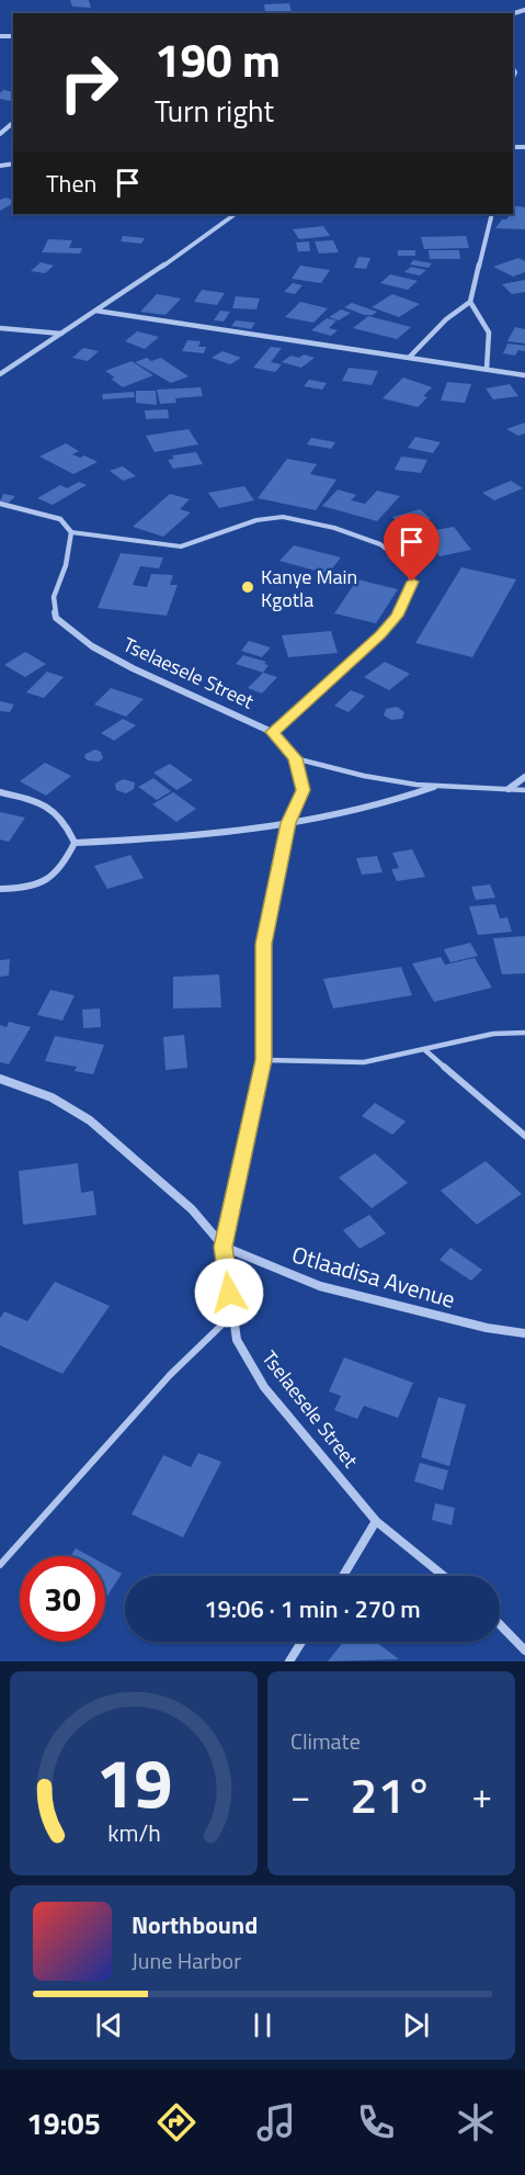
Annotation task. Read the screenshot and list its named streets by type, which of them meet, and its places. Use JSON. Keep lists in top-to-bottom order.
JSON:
{
  "streets": {
    "street": ["Tselaesele Street", "Otlaadisa Avenue"]
  },
  "crossings": [
    ["Tselaesele Street", "Otlaadisa Avenue"]
  ],
  "places": ["Kanye Main Kgotla"],
  "page": {
    "turn": ["190 m", "Turn right"],
    "then": "Then",
    "limit": "30",
    "trip": "19:06 · 1 min · 270 m",
    "tile": "Climate",
    "heat": ["−", "21°", "+"],
    "song": ["Northbound", "June Harbor"],
    "tabs": "19:05",
    "gauge": ["19", "km/h"]
  }
}
